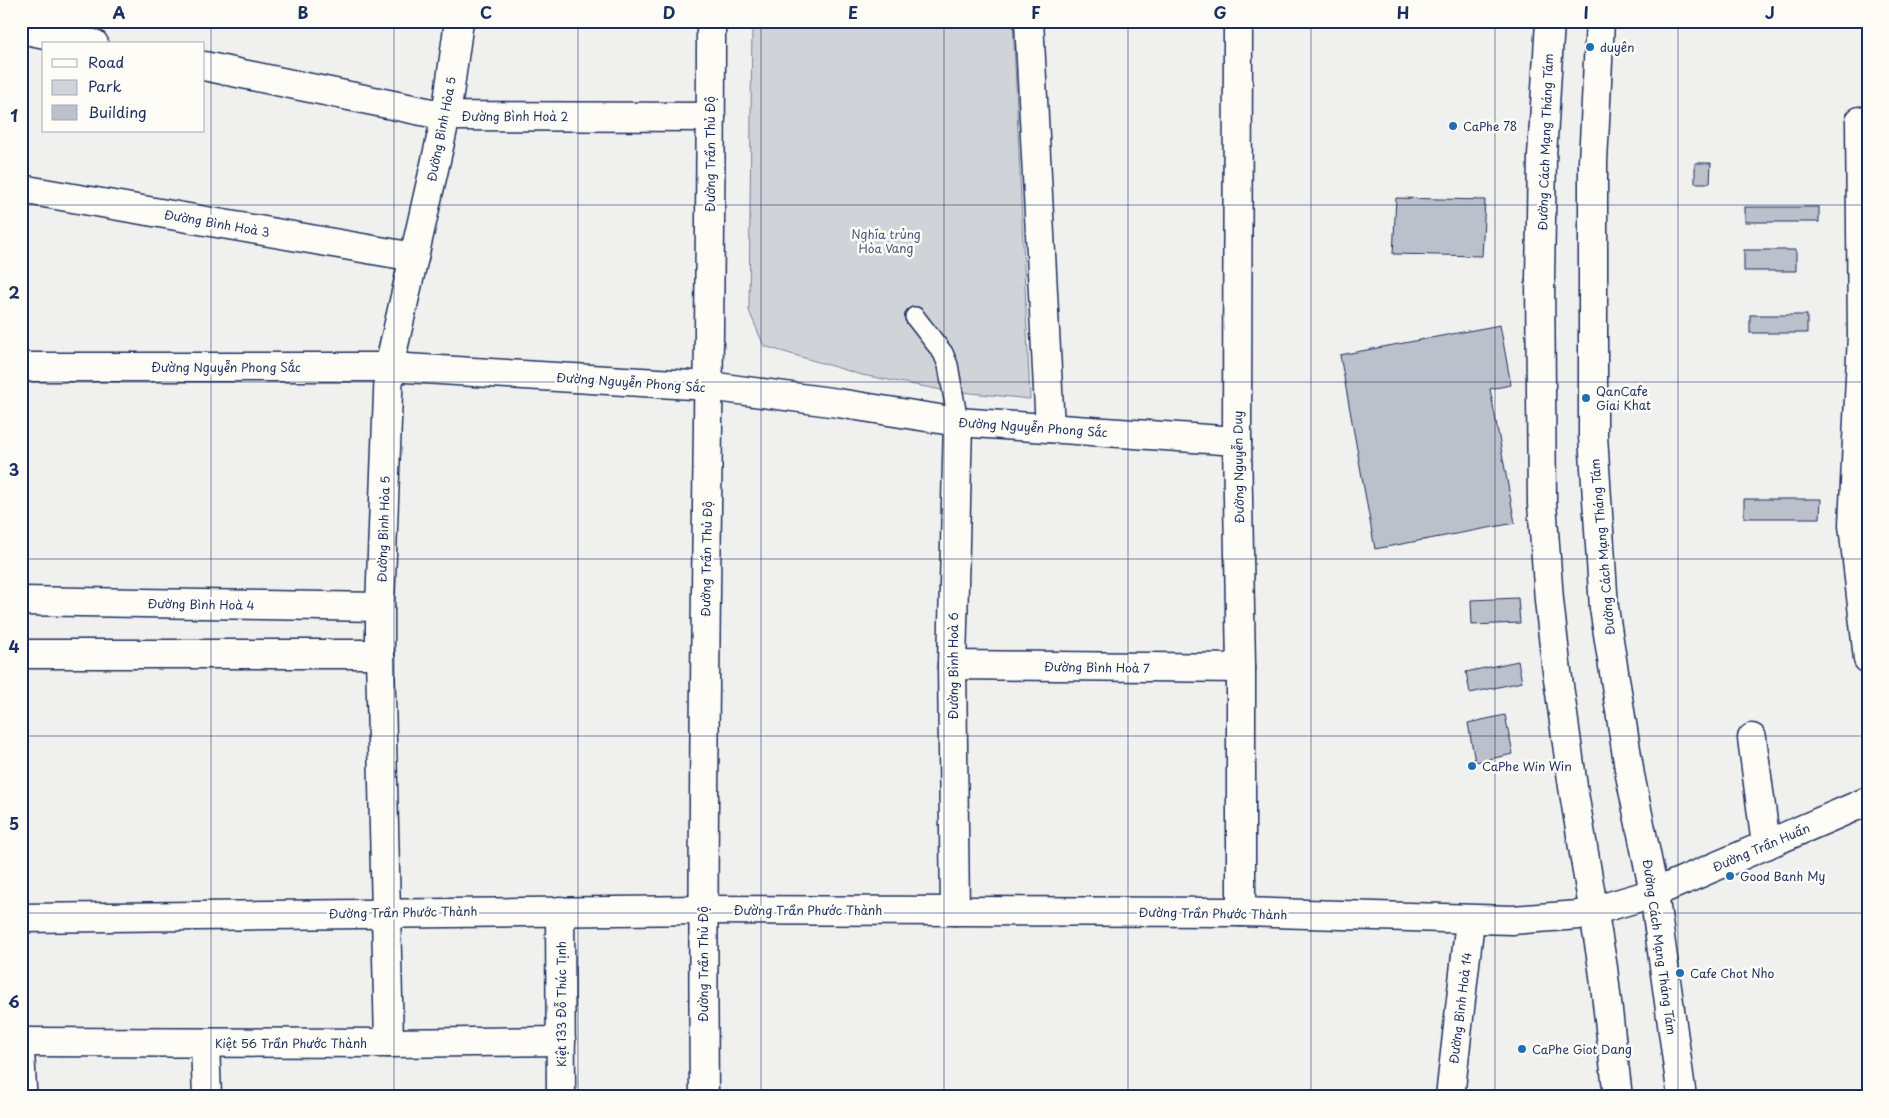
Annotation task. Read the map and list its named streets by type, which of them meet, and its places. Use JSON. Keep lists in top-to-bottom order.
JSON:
{
  "streets": {
    "main road": [
      "Đường Bình Hoà 2",
      "Đường Bình Hòa 5",
      "Đường Cách Mạng Tháng Tám",
      "Đường Trần Thủ Độ",
      "Đường Bình Hoà 3",
      "Đường Nguyễn Phong Sắc",
      "Đường Nguyễn Duy",
      "Đường Bình Hoà 4",
      "Đường Bình Hoà 6",
      "Đường Bình Hoà 7",
      "Đường Trần Huấn",
      "Đường Trần Phước Thành",
      "Kiệt 133 Đỗ Thúc Tịnh",
      "Đường Bình Hoà 14",
      "Kiệt 56 Trần Phước Thành"
    ]
  },
  "crossings": [
    ["Đường Bình Hoà 2", "Đường Bình Hòa 5"],
    ["Đường Bình Hoà 2", "Đường Trần Thủ Độ"],
    ["Đường Bình Hòa 5", "Đường Bình Hoà 3"],
    ["Đường Bình Hòa 5", "Đường Nguyễn Phong Sắc"],
    ["Đường Bình Hòa 5", "Đường Bình Hoà 4"],
    ["Đường Bình Hòa 5", "Đường Trần Phước Thành"],
    ["Đường Bình Hòa 5", "Kiệt 56 Trần Phước Thành"],
    ["Đường Cách Mạng Tháng Tám", "Đường Trần Huấn"],
    ["Đường Cách Mạng Tháng Tám", "Đường Trần Phước Thành"],
    ["Đường Trần Thủ Độ", "Đường Nguyễn Phong Sắc"],
    ["Đường Trần Thủ Độ", "Đường Trần Phước Thành"],
    ["Đường Nguyễn Phong Sắc", "Đường Nguyễn Duy"],
    ["Đường Nguyễn Phong Sắc", "Đường Bình Hoà 6"],
    ["Đường Nguyễn Duy", "Đường Bình Hoà 7"],
    ["Đường Nguyễn Duy", "Đường Trần Phước Thành"],
    ["Đường Bình Hoà 6", "Đường Bình Hoà 7"],
    ["Đường Bình Hoà 6", "Đường Trần Phước Thành"],
    ["Đường Trần Huấn", "Đường Trần Phước Thành"],
    ["Đường Trần Phước Thành", "Kiệt 133 Đỗ Thúc Tịnh"],
    ["Đường Trần Phước Thành", "Đường Bình Hoà 14"],
    ["Kiệt 133 Đỗ Thúc Tịnh", "Kiệt 56 Trần Phước Thành"]
  ],
  "parks": ["Nghĩa trủng Hòa Vang"],
  "places": [
    "duyên",
    "CaPhe 78",
    "QanCafe Giai Khat",
    "CaPhe Win Win",
    "Good Banh My",
    "Cafe Chot Nho",
    "CaPhe Giot Dang"
  ],
  "legend": ["Road", "Park", "Building"],
  "grid": {
    "columns": [
      "A",
      "B",
      "C",
      "D",
      "E",
      "F",
      "G",
      "H",
      "I",
      "J"
    ],
    "rows": [
      "1",
      "2",
      "3",
      "4",
      "5",
      "6"
    ]
  }
}
